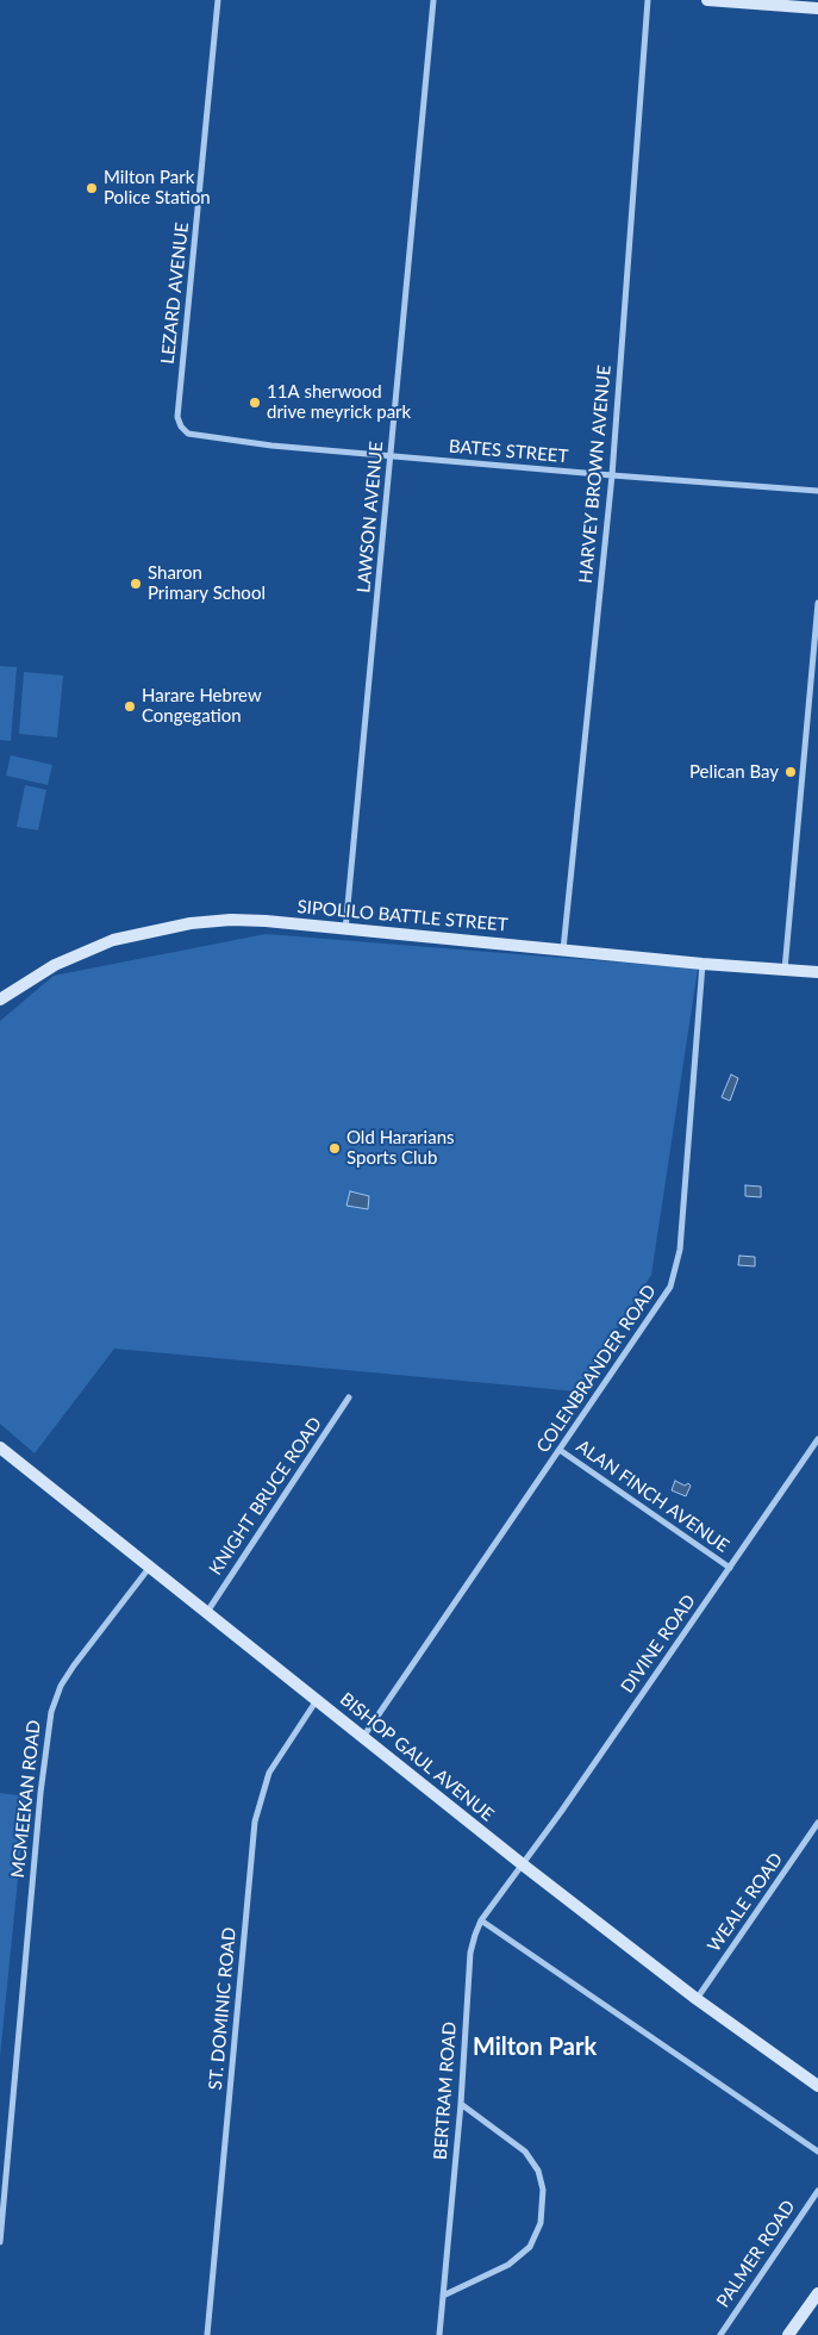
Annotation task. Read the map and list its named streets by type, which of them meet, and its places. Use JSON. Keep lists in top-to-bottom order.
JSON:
{
  "streets": {
    "main road": ["SIPOLILO BATTLE STREET", "BISHOP GAUL AVENUE"],
    "street": [
      "LEZARD AVENUE",
      "BATES STREET",
      "HARVEY BROWN AVENUE",
      "LAWSON AVENUE",
      "COLENBRANDER ROAD",
      "KNIGHT BRUCE ROAD",
      "ALAN FINCH AVENUE",
      "DIVINE ROAD",
      "MCMEEKAN ROAD",
      "WEALE ROAD",
      "ST. DOMINIC ROAD",
      "BERTRAM ROAD",
      "PALMER ROAD"
    ]
  },
  "crossings": [
    ["LEZARD AVENUE", "BATES STREET"],
    ["BATES STREET", "HARVEY BROWN AVENUE"],
    ["BATES STREET", "LAWSON AVENUE"],
    ["HARVEY BROWN AVENUE", "SIPOLILO BATTLE STREET"],
    ["LAWSON AVENUE", "SIPOLILO BATTLE STREET"],
    ["SIPOLILO BATTLE STREET", "COLENBRANDER ROAD"],
    ["COLENBRANDER ROAD", "ALAN FINCH AVENUE"],
    ["COLENBRANDER ROAD", "BISHOP GAUL AVENUE"],
    ["KNIGHT BRUCE ROAD", "BISHOP GAUL AVENUE"],
    ["ALAN FINCH AVENUE", "DIVINE ROAD"],
    ["DIVINE ROAD", "BISHOP GAUL AVENUE"],
    ["DIVINE ROAD", "BERTRAM ROAD"],
    ["BISHOP GAUL AVENUE", "MCMEEKAN ROAD"],
    ["BISHOP GAUL AVENUE", "WEALE ROAD"],
    ["BISHOP GAUL AVENUE", "ST. DOMINIC ROAD"],
    ["BISHOP GAUL AVENUE", "BERTRAM ROAD"]
  ],
  "districts": ["Milton Park"],
  "places": [
    "Milton Park Police Station",
    "11A sherwood drive meyrick park",
    "Sharon Primary School",
    "Harare Hebrew Congegation",
    "Pelican Bay",
    "Old Hararians Sports Club"
  ]
}
